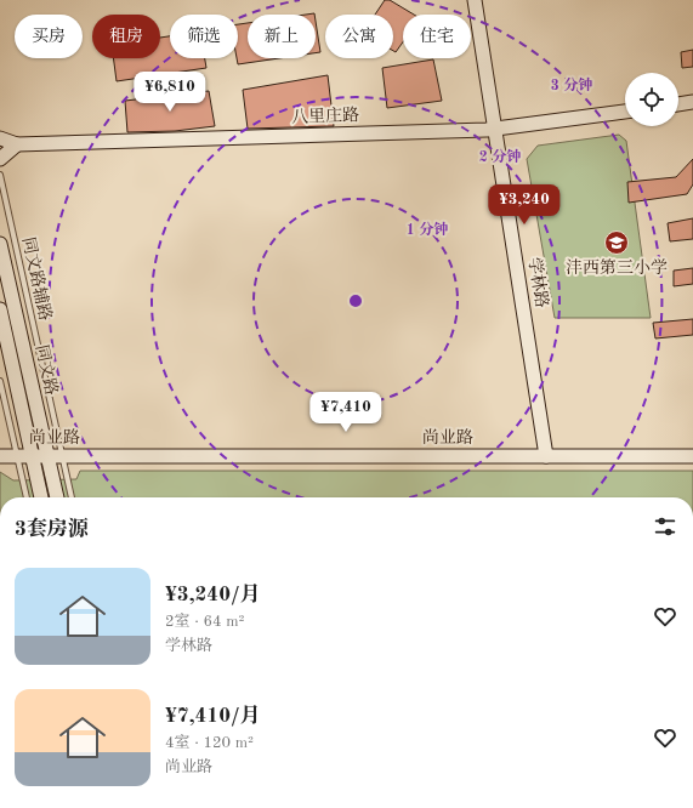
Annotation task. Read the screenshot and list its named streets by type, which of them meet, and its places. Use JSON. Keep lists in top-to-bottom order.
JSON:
{
  "streets": {
    "street": [
      "八里庄路",
      "学林路",
      "同文路",
      "尚业路"
    ],
    "lane": ["同文路辅路"]
  },
  "crossings": [
    ["八里庄路", "学林路"],
    ["同文路辅路", "尚业路"],
    ["学林路", "尚业路"],
    ["同文路", "尚业路"]
  ],
  "places": {
    "school or university": ["沣西第三小学"]
  },
  "page": {
    "chip": [
      "买房",
      "租房",
      "筛选",
      "新上",
      "公寓",
      "住宅"
    ],
    "price": ["¥6,810", "¥3,240", "¥7,410"],
    "heading": "3套房源",
    "list": [
      {
        "name": "¥3,240/月",
        "note": "2室 · 64 m² · 学林路"
      },
      {
        "name": "¥7,410/月",
        "note": "4室 · 120 m² · 尚业路"
      }
    ]
  },
  "rings": ["3 分钟", "2 分钟", "1 分钟"]
}
